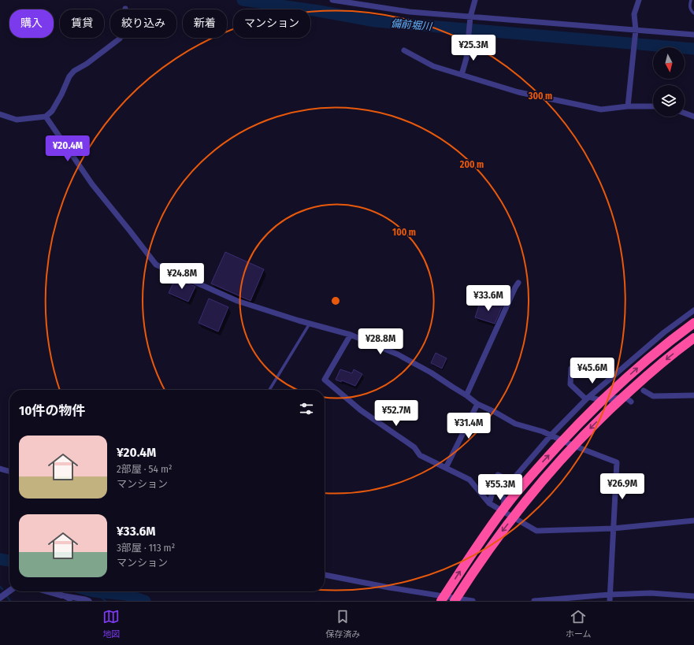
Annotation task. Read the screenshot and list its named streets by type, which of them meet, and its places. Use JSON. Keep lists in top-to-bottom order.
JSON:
{
  "water": ["備前堀川"],
  "north": "bottom",
  "page": {
    "chip": [
      "購入",
      "賃貸",
      "絞り込み",
      "新着",
      "マンション"
    ],
    "price": [
      "¥25.3M",
      "¥20.4M",
      "¥24.8M",
      "¥33.6M",
      "¥28.8M",
      "¥45.6M",
      "¥52.7M",
      "¥31.4M",
      "¥26.9M",
      "¥55.3M"
    ],
    "heading": "10件の物件",
    "list": [
      {
        "name": "¥20.4M",
        "note": "2部屋 · 54 m² · マンション"
      },
      {
        "name": "¥33.6M",
        "note": "3部屋 · 113 m² · マンション"
      }
    ],
    "tabs": ["地図", "保存済み", "ホーム"]
  },
  "rings": ["300 m", "200 m", "100 m"]
}
